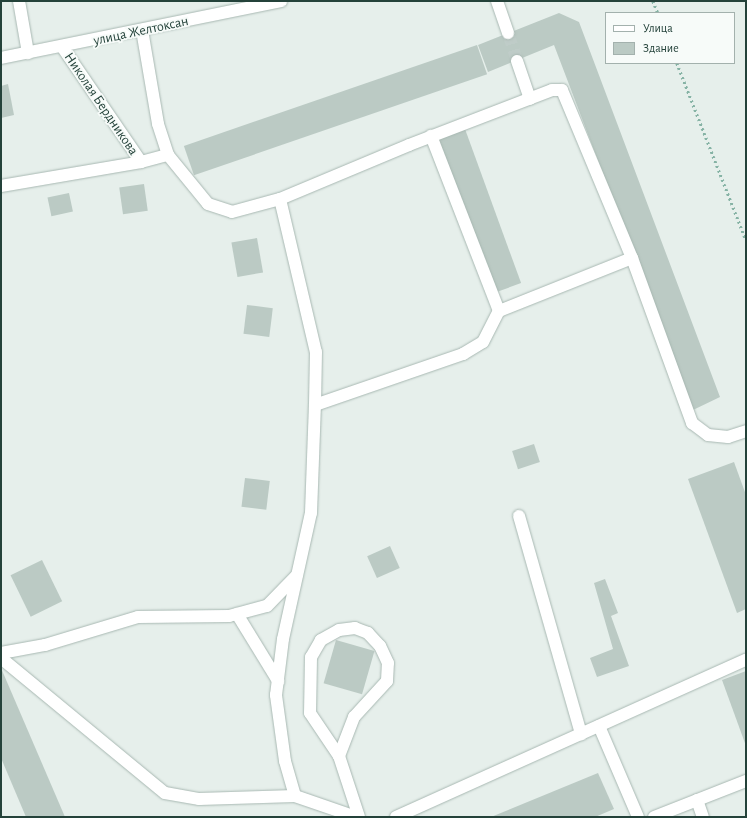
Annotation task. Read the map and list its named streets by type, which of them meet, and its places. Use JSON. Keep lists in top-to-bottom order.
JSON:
{
  "streets": {
    "street": ["улица Желтоксан", "Николая Бердникова"]
  },
  "crossings": [
    ["улица Желтоксан", "Николая Бердникова"]
  ],
  "legend": ["Улица", "Здание"]
}
